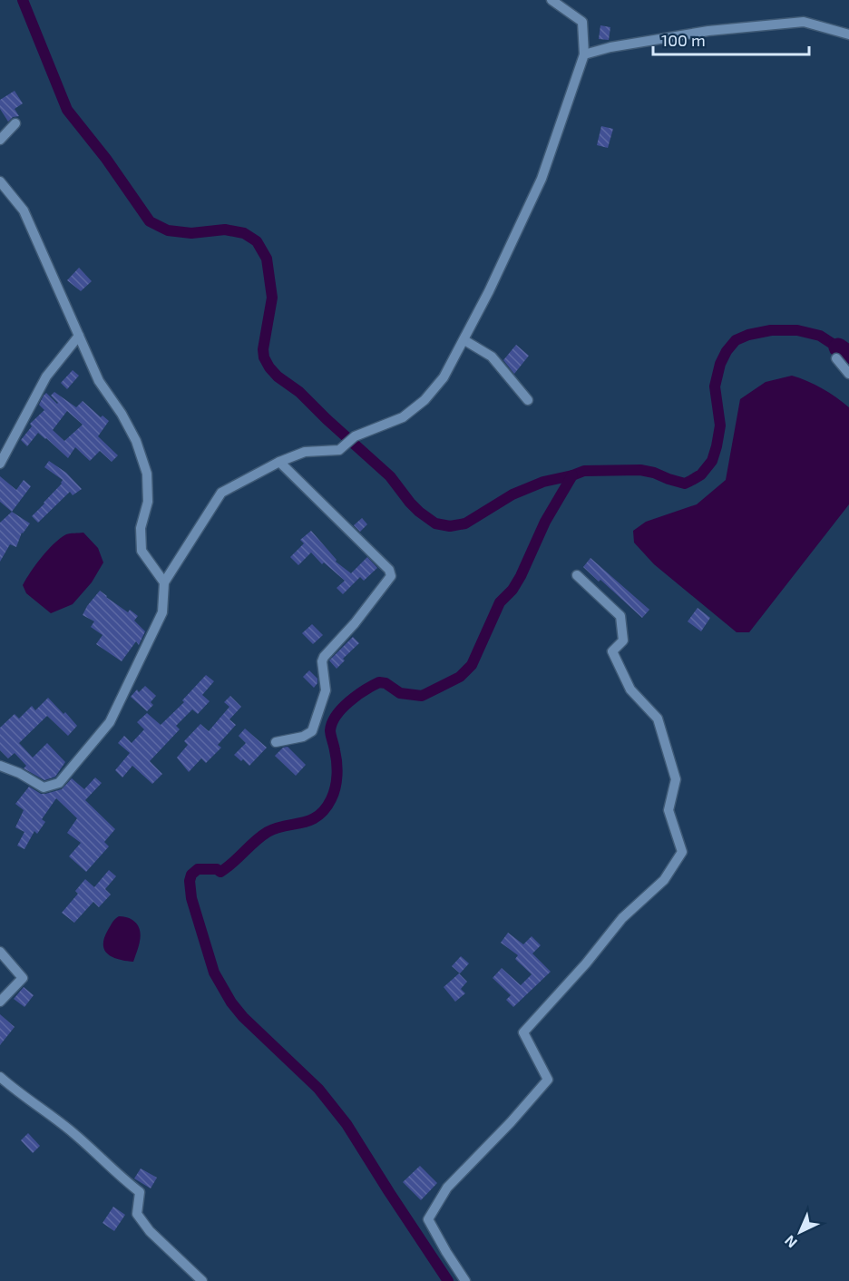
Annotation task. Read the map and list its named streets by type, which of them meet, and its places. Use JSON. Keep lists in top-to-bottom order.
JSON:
{
  "scale_bar": "100 m",
  "north": "bottom left"
}
